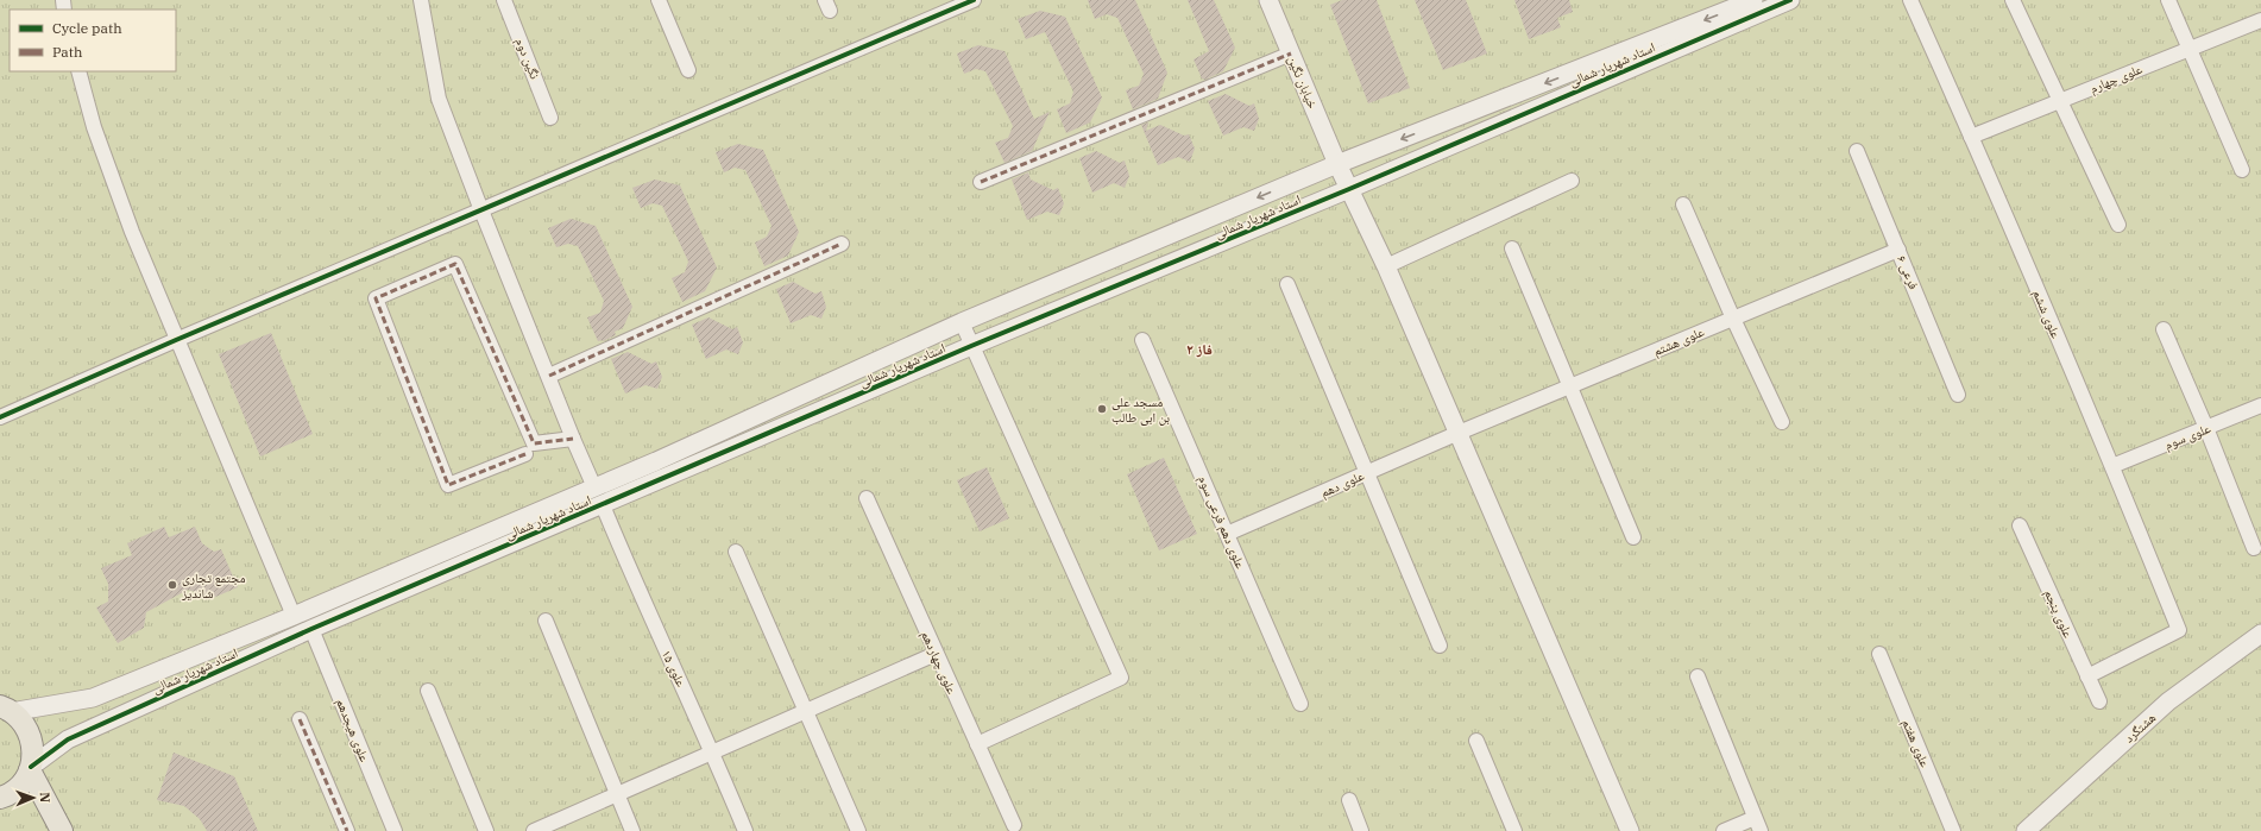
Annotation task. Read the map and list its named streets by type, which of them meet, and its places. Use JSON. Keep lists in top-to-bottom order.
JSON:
{
  "streets": {
    "street": [
      "نگین دوم",
      "استاد شهریار شمالی",
      "علوی چهارم",
      "خیابان نگین",
      "فرعی ۶",
      "علوی ششم",
      "علوی هشتم",
      "علوی سوم",
      "علوی دهم",
      "علوی دهم فرعی سوم",
      "علوی پنجم",
      "علوی چهاردهم",
      "علوی ۱۵",
      "هشتگرد",
      "علوی هیجدهم",
      "علوی هفتم"
    ]
  },
  "crossings": [
    ["استاد شهریار شمالی", "خیابان نگین"],
    ["استاد شهریار شمالی", "علوی ۱۵"],
    ["استاد شهریار شمالی", "علوی هیجدهم"],
    ["علوی چهارم", "علوی ششم"],
    ["خیابان نگین", "علوی هشتم"],
    ["خیابان نگین", "علوی دهم"],
    ["فرعی ۶", "علوی هشتم"],
    ["علوی ششم", "علوی سوم"],
    ["علوی ششم", "علوی پنجم"],
    ["علوی هشتم", "علوی دهم"],
    ["علوی دهم", "علوی دهم فرعی سوم"]
  ],
  "districts": ["فاز ۲"],
  "places": ["مسجد علی بن ابی طالب", "مجتمع تجاری شاندیز"],
  "legend": ["Cycle path", "Path"],
  "north": "right"
}
